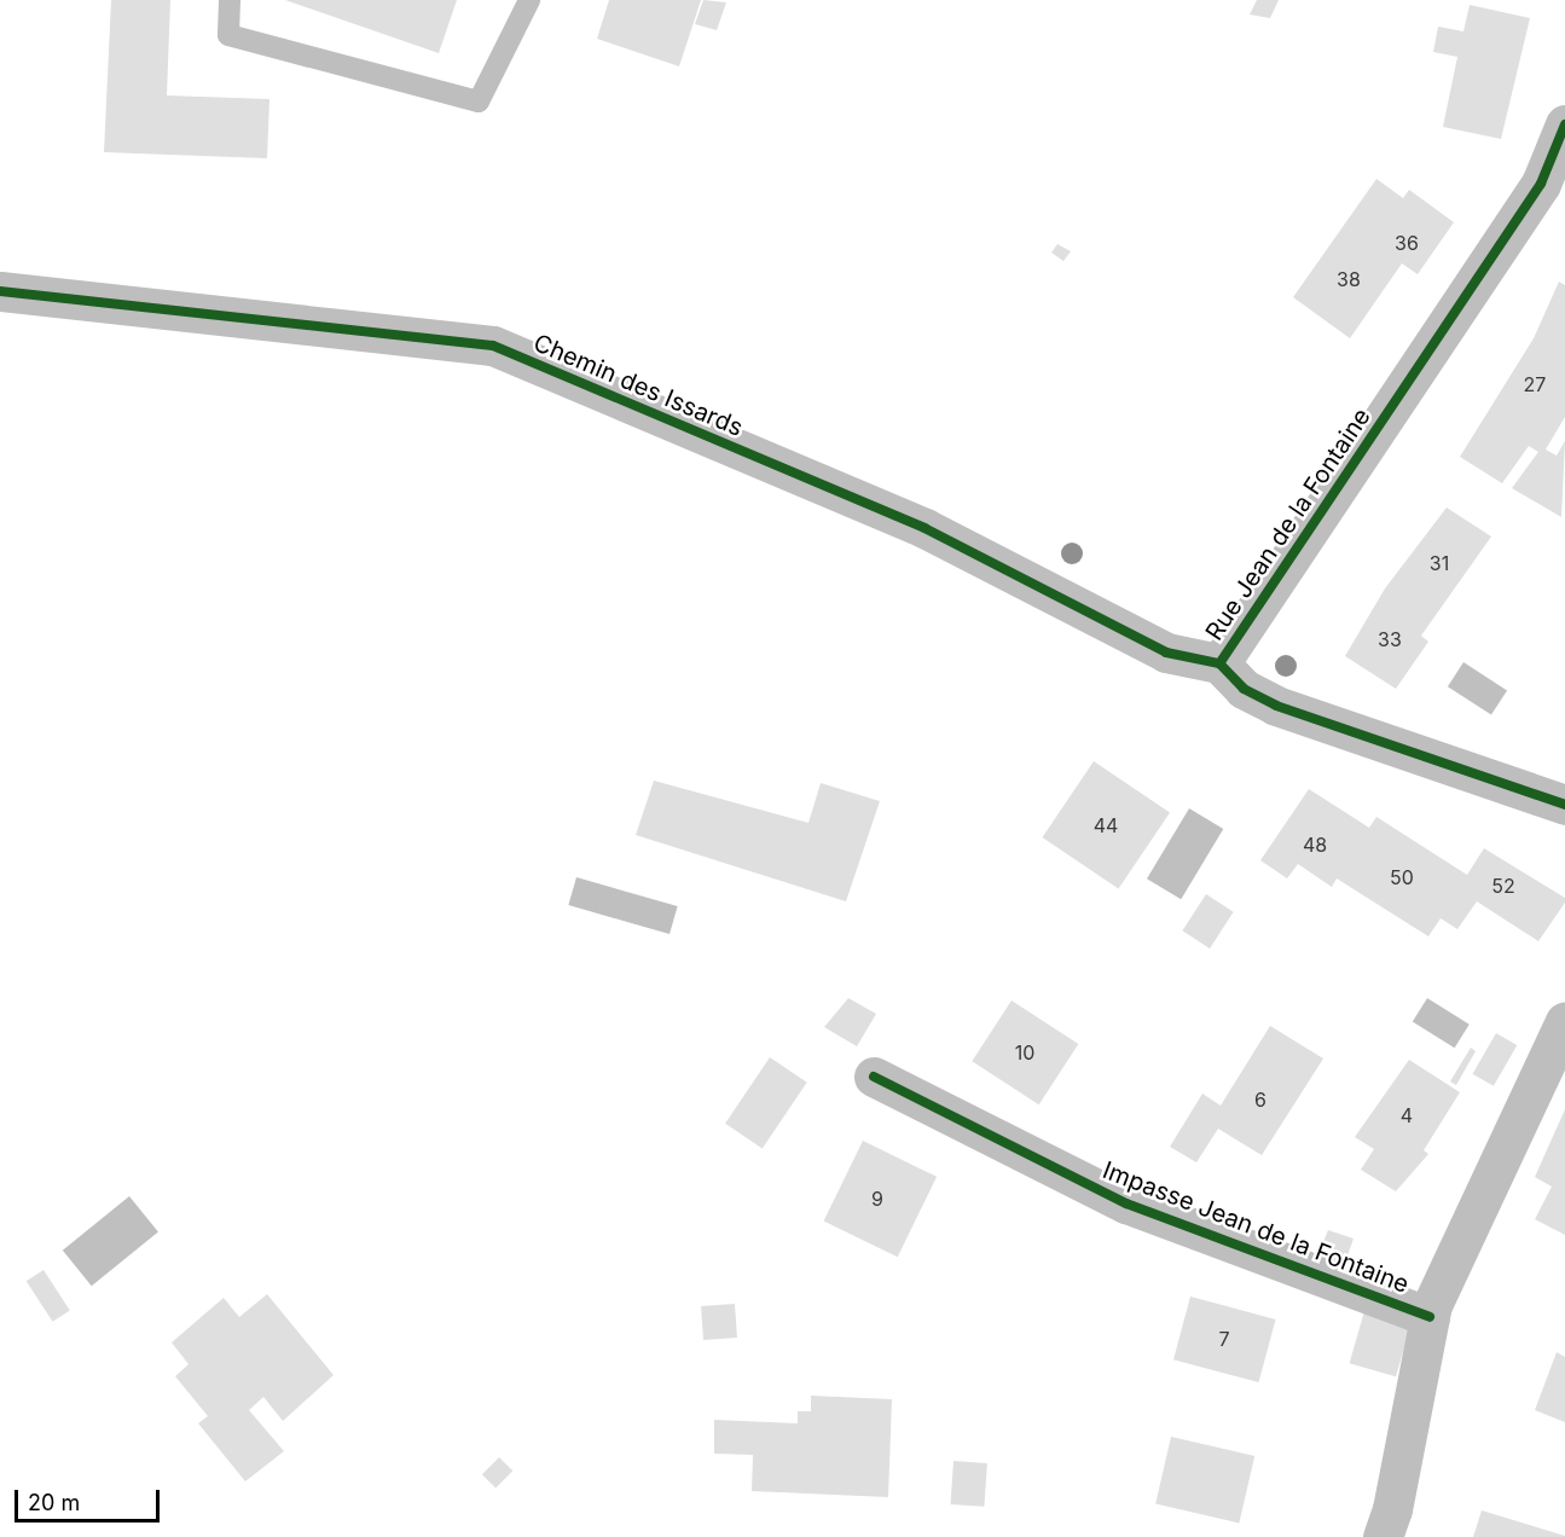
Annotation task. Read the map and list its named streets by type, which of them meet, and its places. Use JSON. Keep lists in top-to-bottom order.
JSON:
{
  "streets": {
    "street": ["Chemin des Issards", "Rue Jean de la Fontaine", "Impasse Jean de la Fontaine"]
  },
  "crossings": [
    ["Chemin des Issards", "Rue Jean de la Fontaine"]
  ],
  "house_numbers": [
    "36",
    "38",
    "27",
    "31",
    "33",
    "44",
    "48",
    "50",
    "52",
    "10",
    "6",
    "4",
    "9",
    "7"
  ],
  "scale_bar": "20 m"
}
